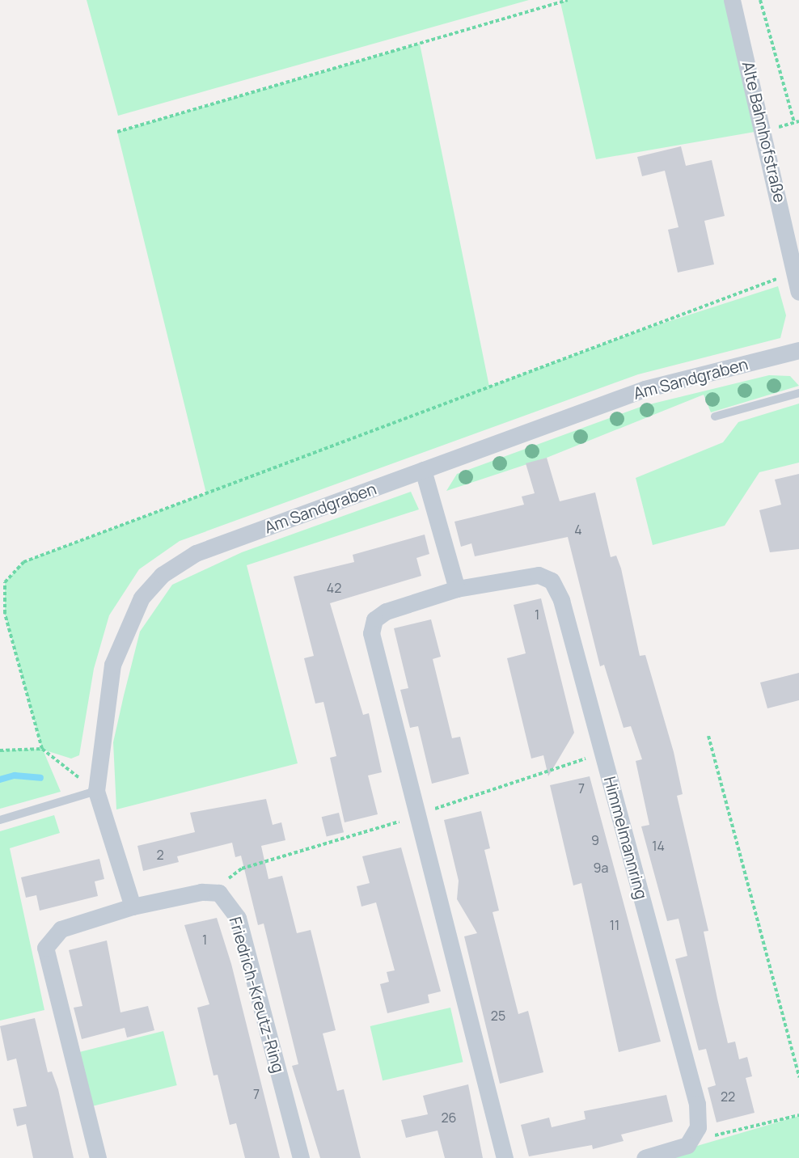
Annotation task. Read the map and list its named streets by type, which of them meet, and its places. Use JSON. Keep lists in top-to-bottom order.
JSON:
{
  "streets": {
    "street": [
      "Alte Bahnhofstraße",
      "Am Sandgraben",
      "Himmelmannring",
      "Friedrich-Kreutz-Ring"
    ]
  },
  "house_numbers": [
    "4",
    "42",
    "1",
    "7",
    "9",
    "14",
    "2",
    "9a",
    "11",
    "1",
    "25",
    "7",
    "22",
    "26"
  ]
}
